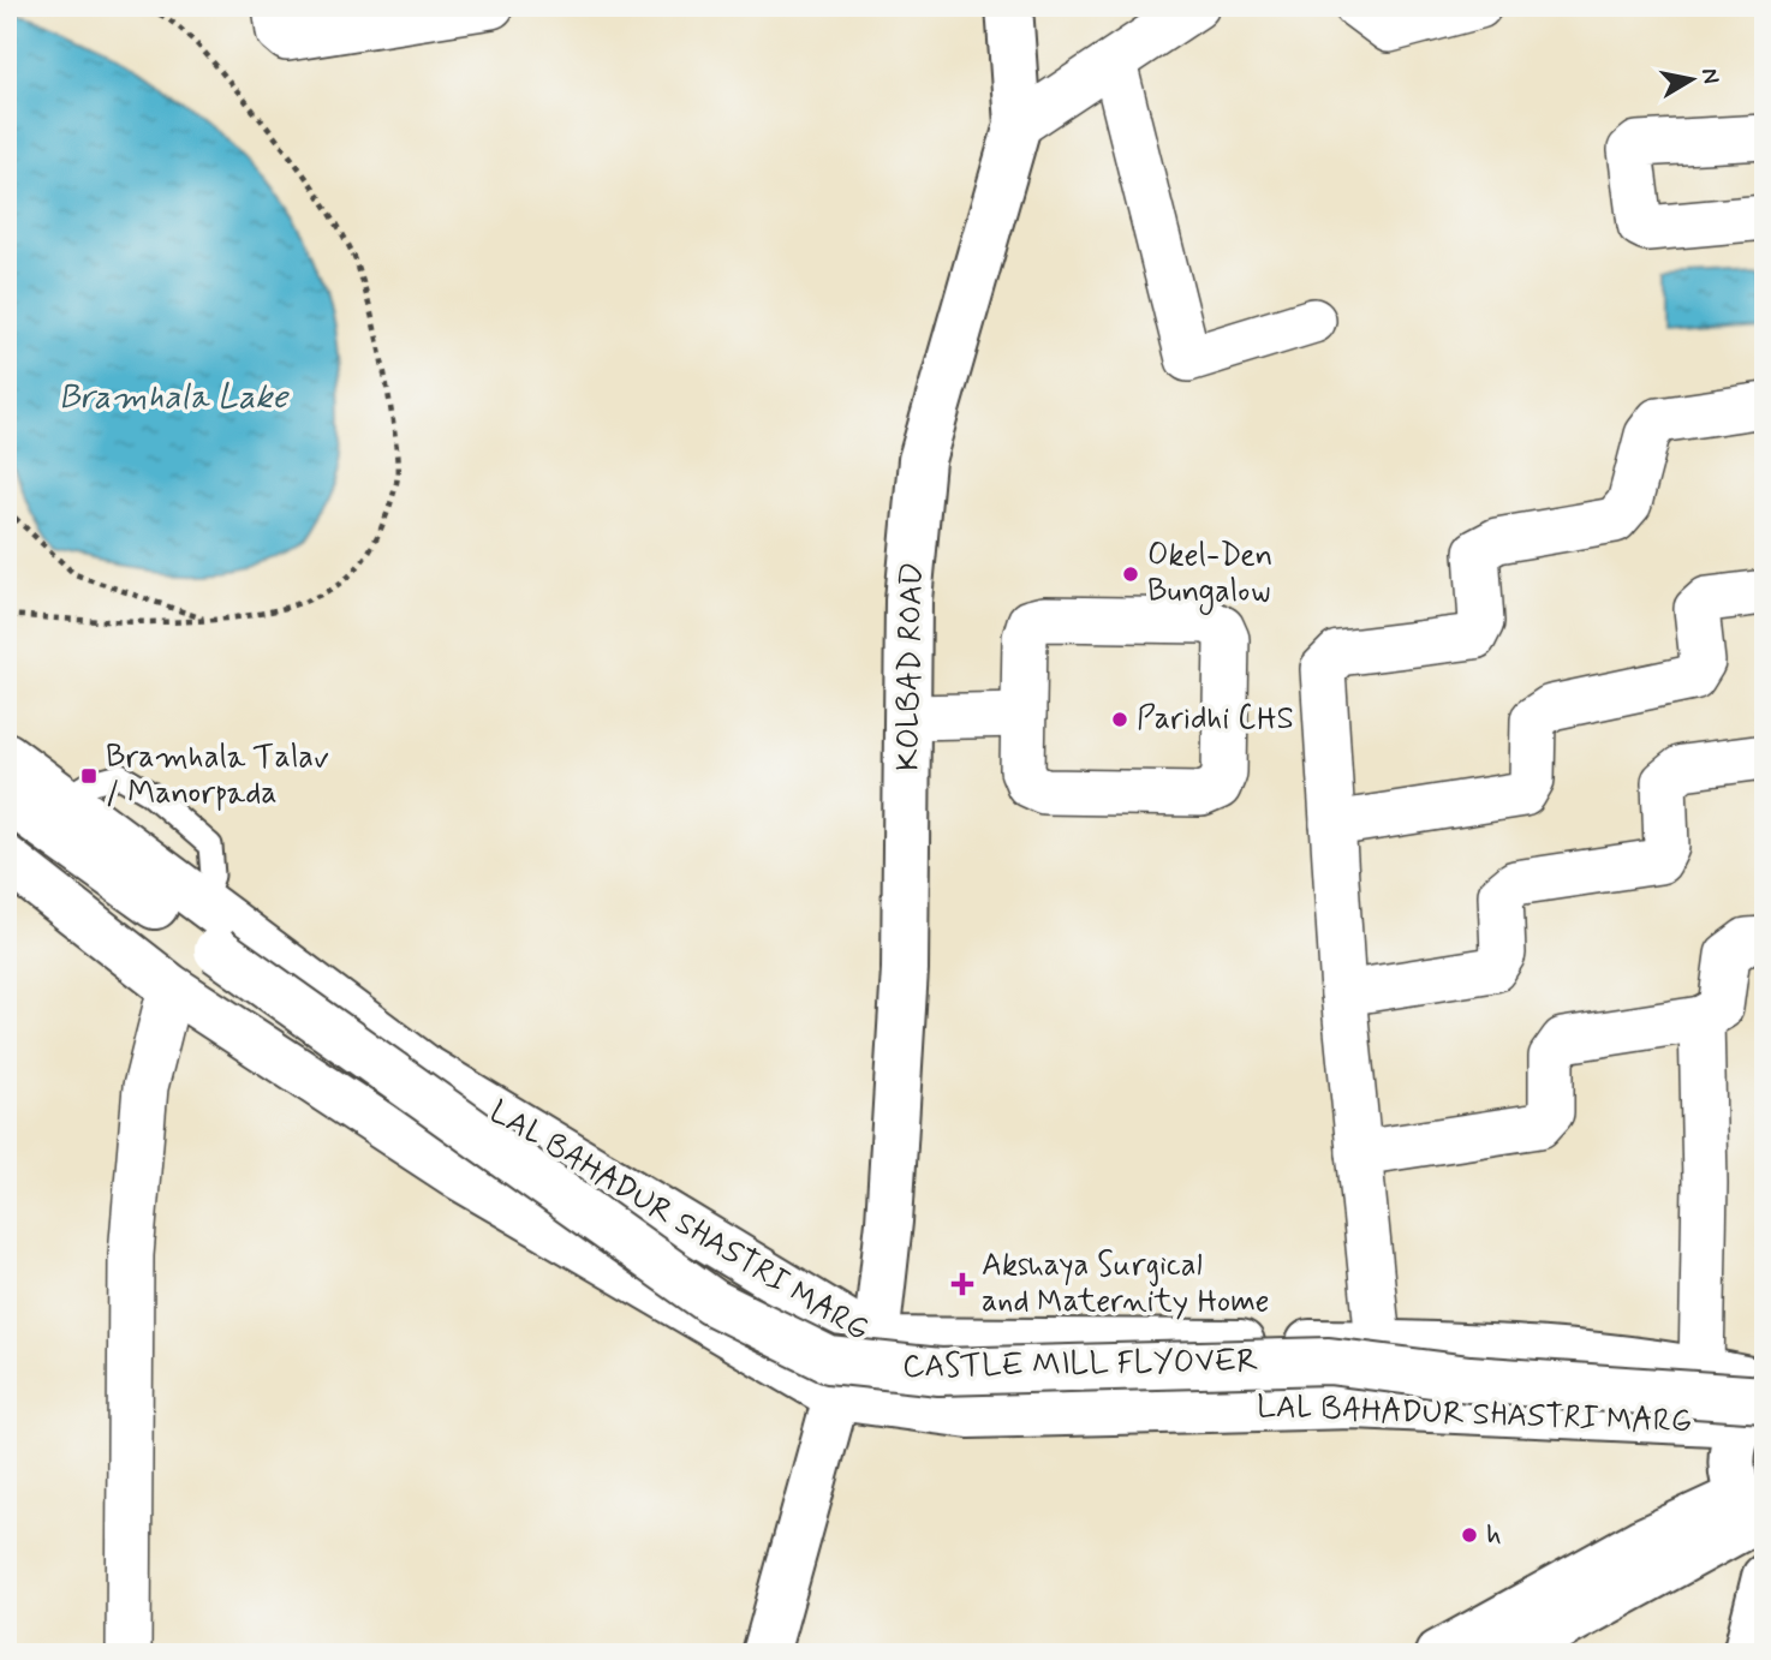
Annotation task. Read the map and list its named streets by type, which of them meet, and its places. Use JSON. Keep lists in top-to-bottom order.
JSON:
{
  "streets": {
    "main road": ["KOLBAD ROAD", "LAL BAHADUR SHASTRI MARG", "CASTLE MILL FLYOVER"]
  },
  "crossings": [
    ["KOLBAD ROAD", "LAL BAHADUR SHASTRI MARG"],
    ["LAL BAHADUR SHASTRI MARG", "CASTLE MILL FLYOVER"]
  ],
  "water": ["Bramhala Lake"],
  "places": {
    "other": ["Okel-Den Bungalow", "Paridhi CHS", "h"],
    "transit": ["Bramhala Talav / Manorpada"],
    "health": ["Akshaya Surgical and Maternity Home"]
  },
  "north": "right"
}
